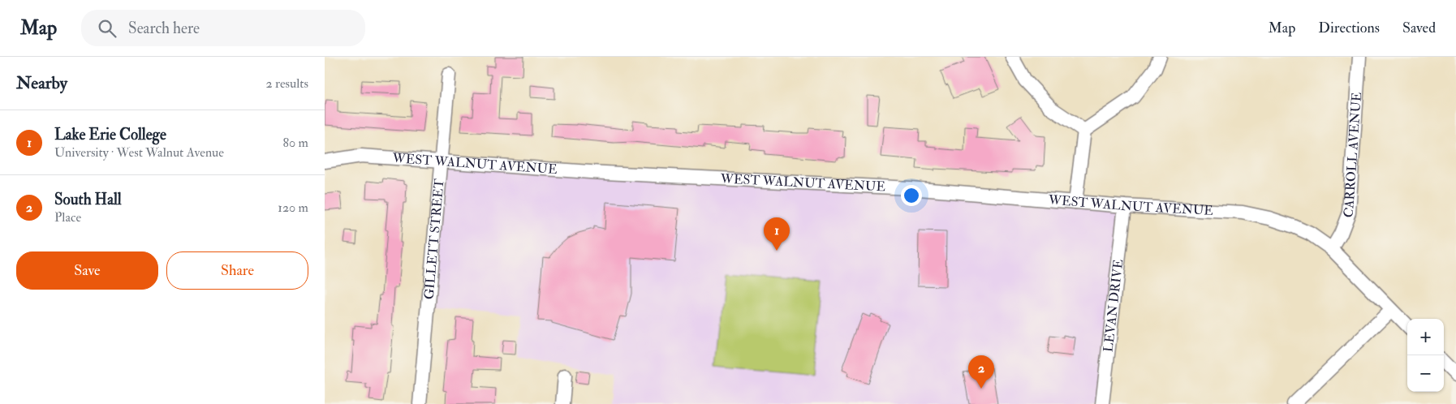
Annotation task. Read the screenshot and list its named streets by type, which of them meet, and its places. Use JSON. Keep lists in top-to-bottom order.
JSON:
{
  "streets": {
    "street": [
      "CARROLL AVENUE",
      "WEST WALNUT AVENUE",
      "GILLETT STREET",
      "LEVAN DRIVE"
    ]
  },
  "crossings": [
    ["CARROLL AVENUE", "WEST WALNUT AVENUE"],
    ["WEST WALNUT AVENUE", "GILLETT STREET"],
    ["WEST WALNUT AVENUE", "LEVAN DRIVE"]
  ],
  "page": {
    "header": "Map",
    "search": "Search here",
    "nav": ["Map", "Directions", "Saved"],
    "heading": ["Nearby", "2 results"],
    "list": [
      {
        "mark": "1",
        "name": "Lake Erie College",
        "note": "University · West Walnut Avenue",
        "value": "80 m"
      },
      {
        "mark": "2",
        "name": "South Hall",
        "note": "Place",
        "value": "120 m"
      }
    ],
    "pins": ["1", "2"],
    "buttons": ["Save", "Share"],
    "map_buttons": ["+", "−"]
  }
}
